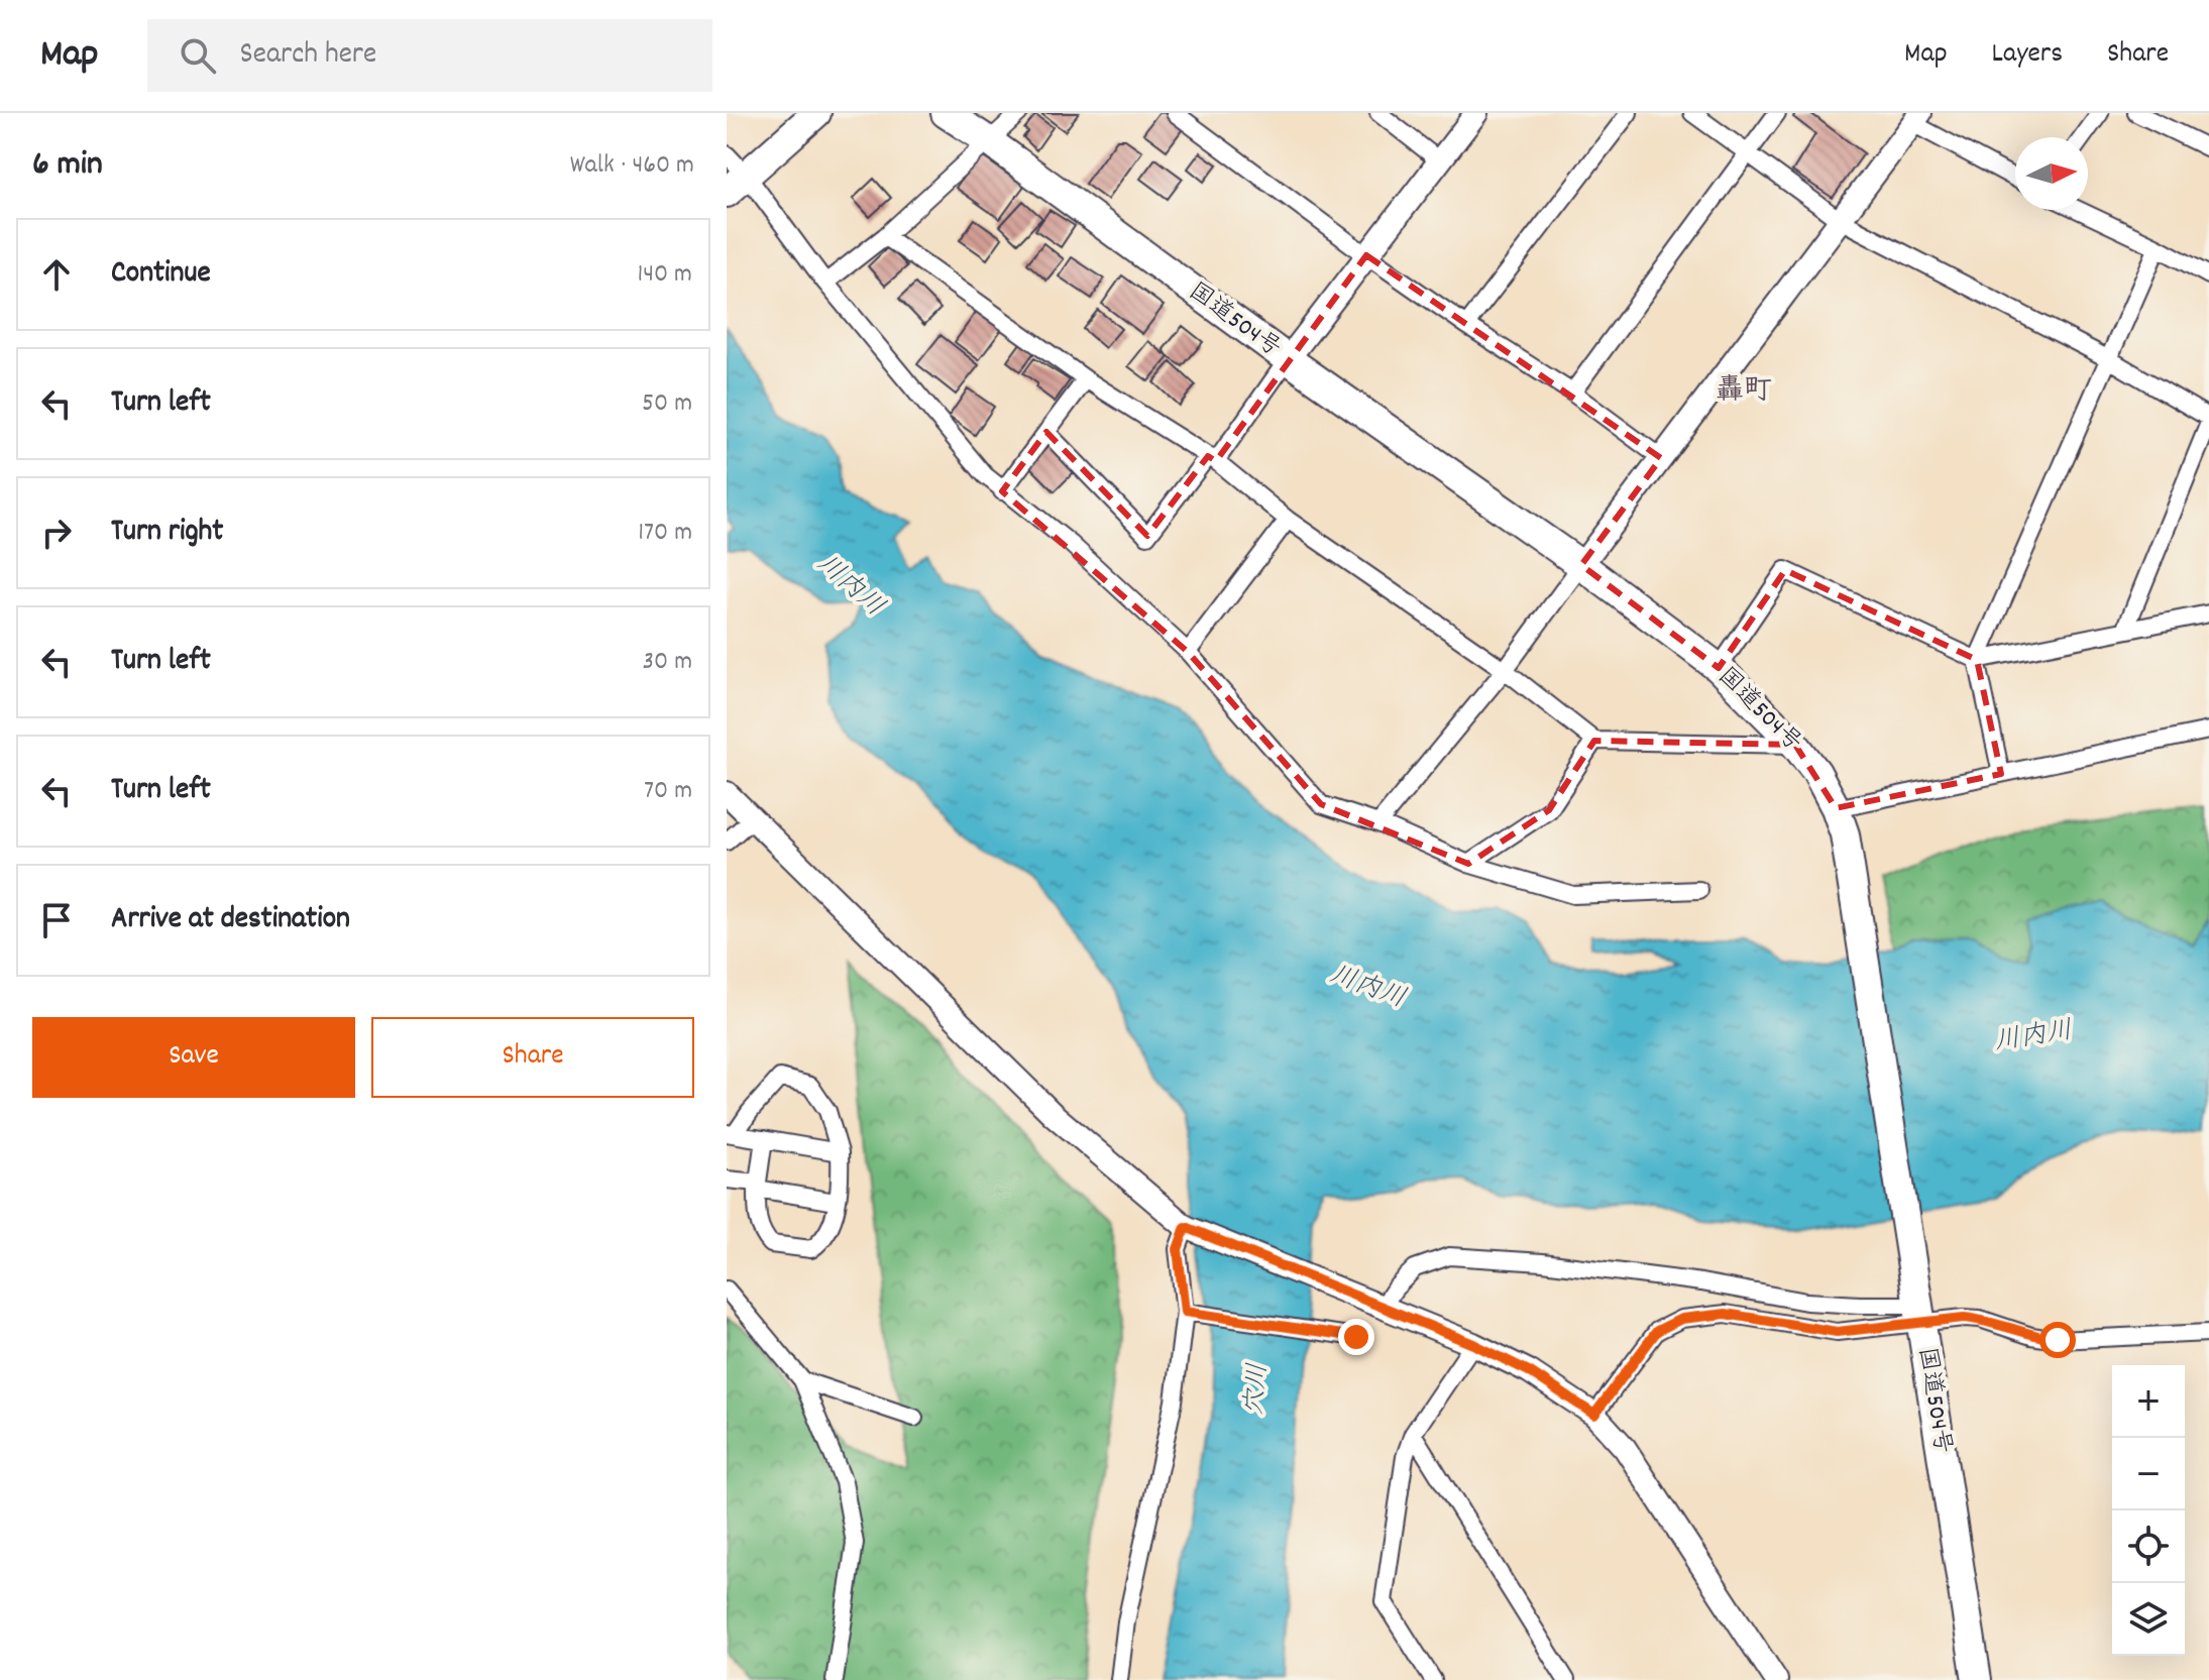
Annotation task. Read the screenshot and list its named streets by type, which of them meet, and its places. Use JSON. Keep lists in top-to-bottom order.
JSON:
{
  "streets": {
    "highway": ["国道504号"]
  },
  "districts": ["轟町"],
  "water": ["川内川", "穴川"],
  "north": "right",
  "page": {
    "header": "Map",
    "search": "Search here",
    "nav": ["Map", "Layers", "Share"],
    "heading": ["6 min", "Walk · 460 m"],
    "list": [
      ["Continue", "140 m"],
      ["Turn left", "50 m"],
      ["Turn right", "170 m"],
      ["Turn left", "30 m"],
      ["Turn left", "70 m"],
      "Arrive at destination"
    ],
    "buttons": ["Save", "Share"],
    "map_buttons": ["+", "−"]
  }
}
